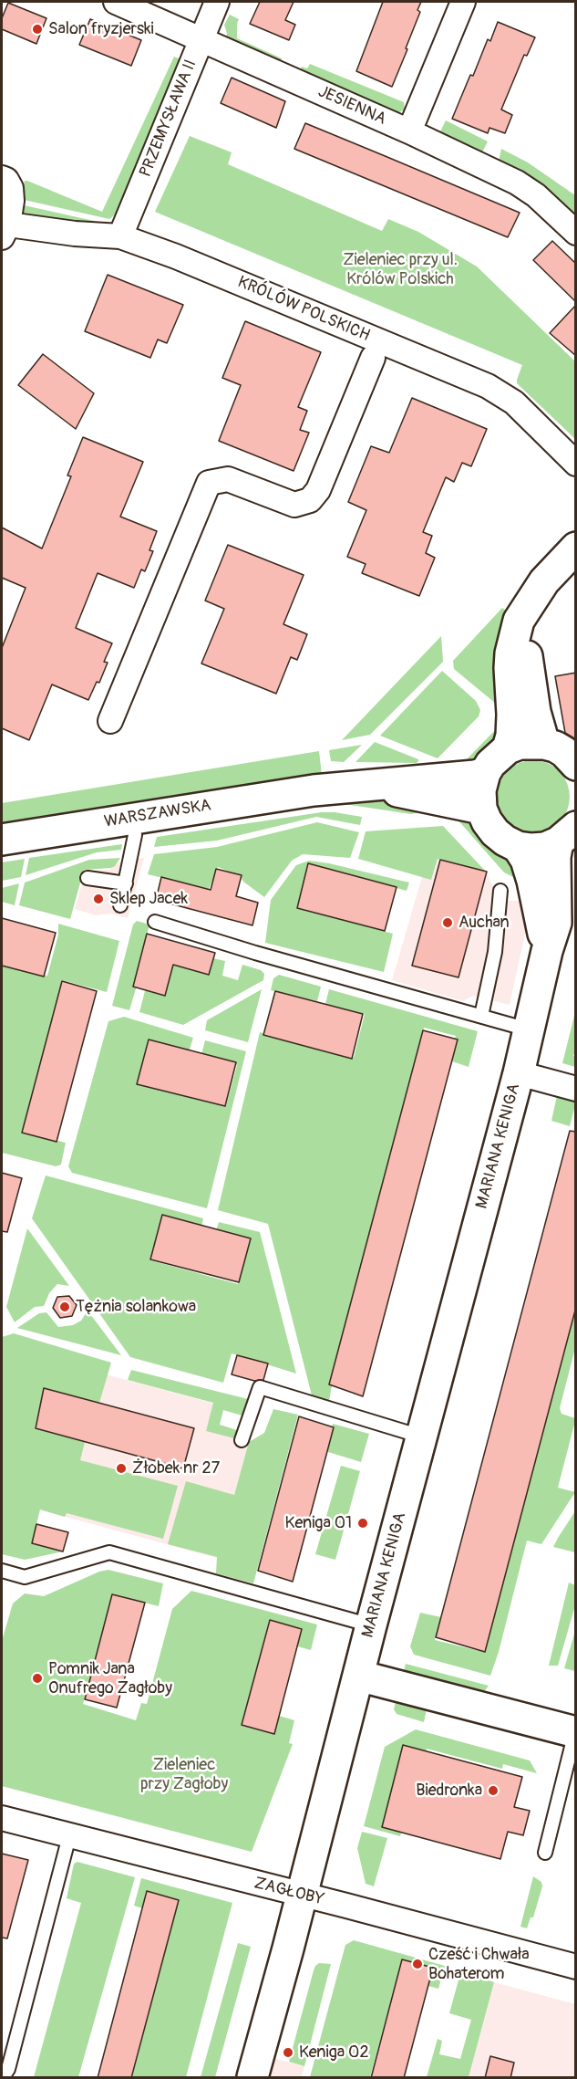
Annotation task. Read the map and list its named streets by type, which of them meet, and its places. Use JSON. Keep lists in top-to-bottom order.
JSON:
{
  "streets": {
    "street": [
      "JESIENNA",
      "PRZEMYSŁAWA II",
      "KRÓLÓW POLSKICH",
      "WARSZAWSKA",
      "MARIANA KENIGA",
      "ZAGŁOBY"
    ]
  },
  "crossings": [
    ["JESIENNA", "PRZEMYSŁAWA II"],
    ["PRZEMYSŁAWA II", "KRÓLÓW POLSKICH"],
    ["MARIANA KENIGA", "ZAGŁOBY"]
  ],
  "parks": ["Zieleniec przy ul. Królów Polskich", "Zieleniec przy Zagłoby"],
  "places": [
    "Salon fryzjerski",
    "Sklep Jacek",
    "Auchan",
    "Tężnia solankowa",
    "Żłobek nr 27",
    "Keniga 01",
    "Pomnik Jana Onufrego Zagłoby",
    "Biedronka",
    "Cześć i Chwała Bohaterom",
    "Keniga 02"
  ]
}
